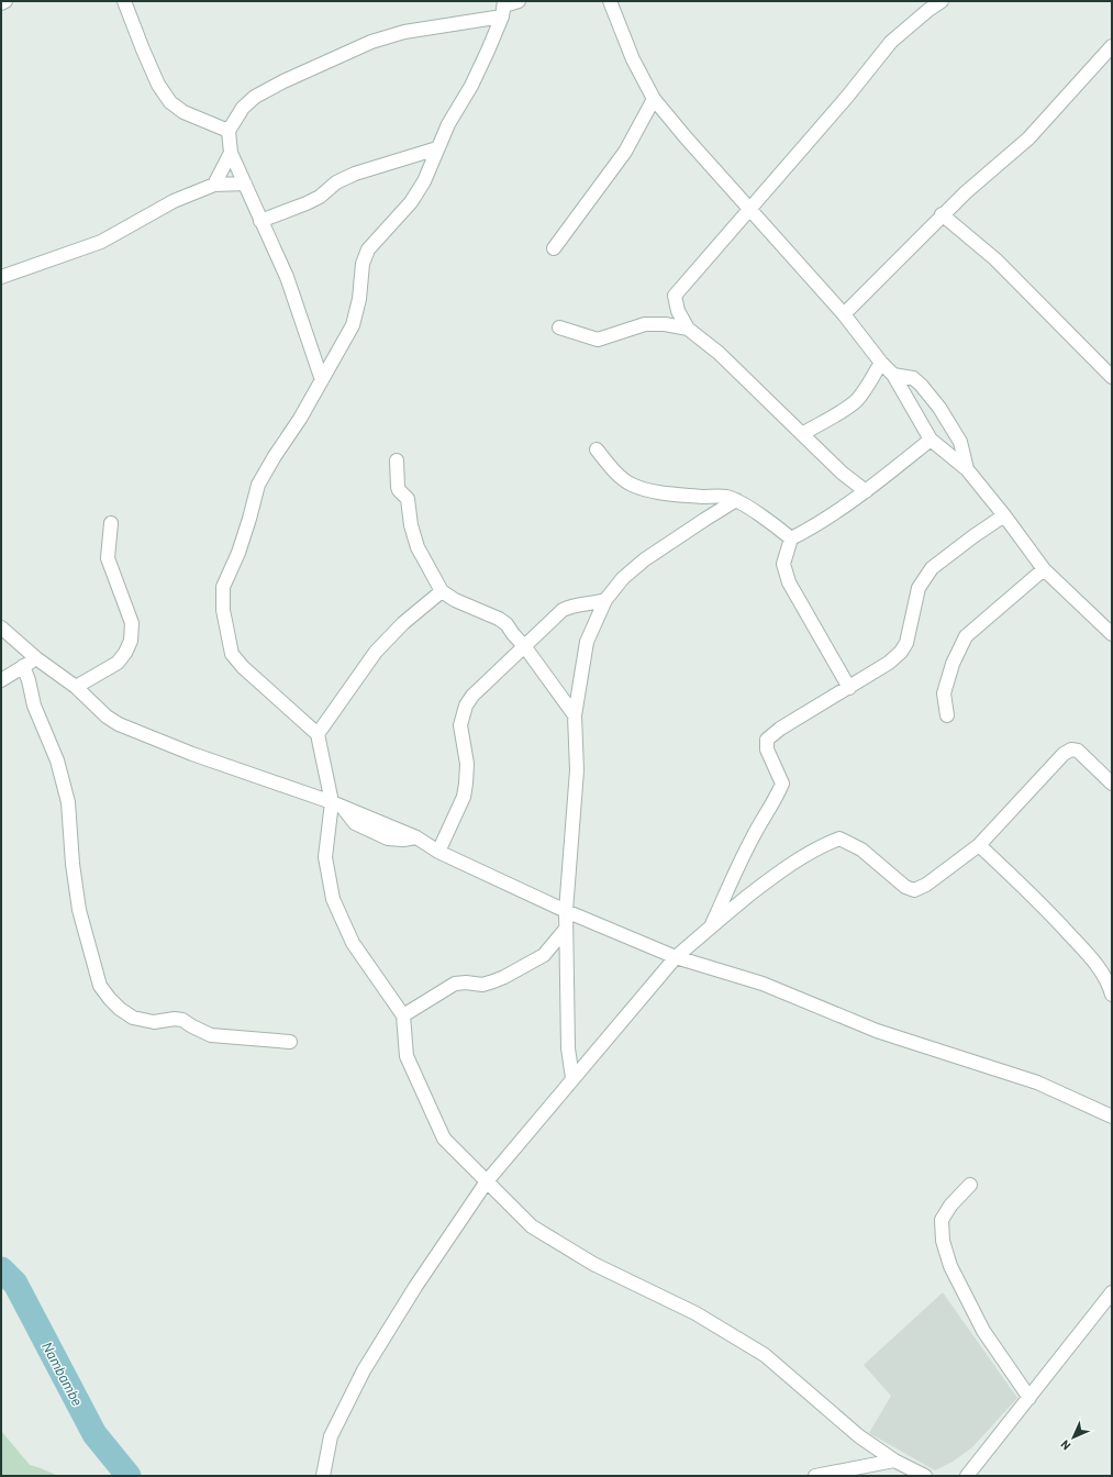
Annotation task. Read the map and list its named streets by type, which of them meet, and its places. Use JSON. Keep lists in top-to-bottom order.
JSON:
{
  "water": ["Nambambe"],
  "north": "bottom left"
}
